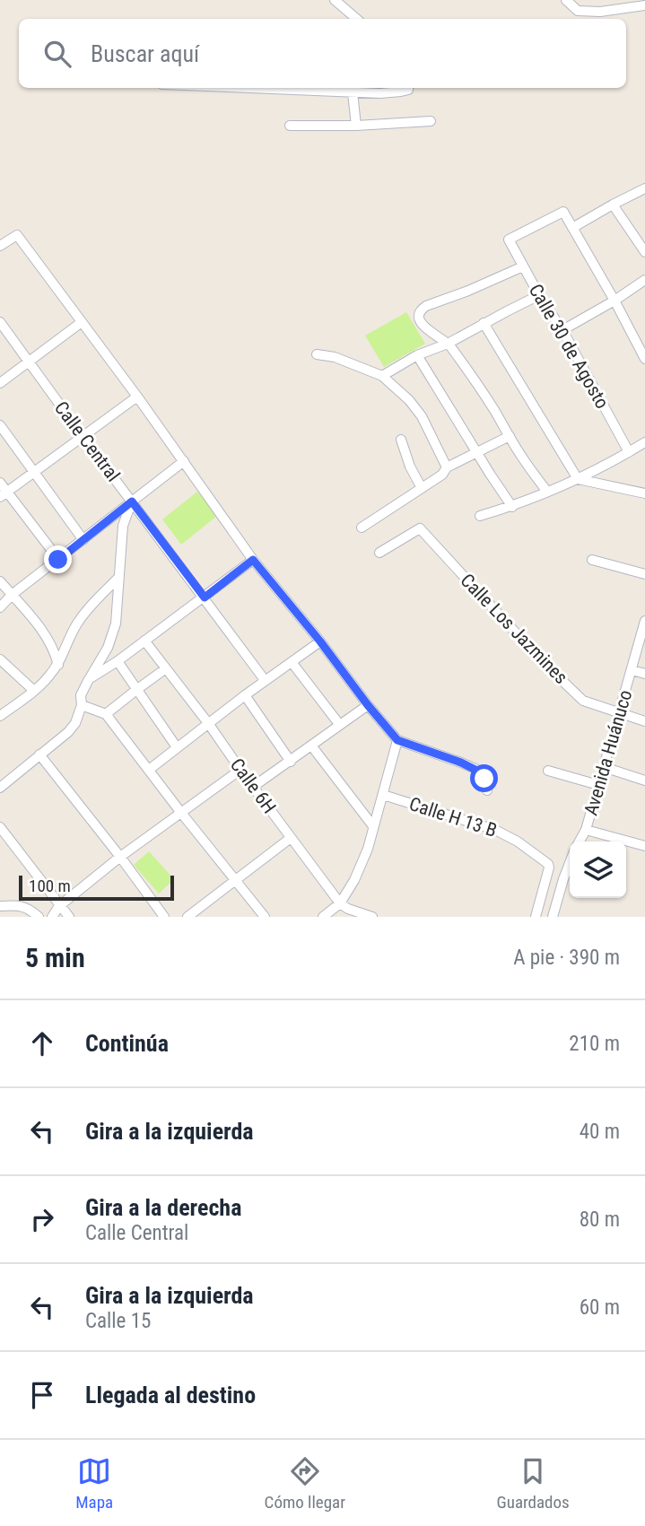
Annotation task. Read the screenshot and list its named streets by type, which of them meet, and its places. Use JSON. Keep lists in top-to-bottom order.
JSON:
{
  "streets": {
    "street": [
      "Calle 30 de Agosto",
      "Calle Central",
      "Calle Los Jazmines",
      "Avenida Huánuco",
      "Calle 6H",
      "Calle H 13 B"
    ]
  },
  "crossings": [
    ["Calle Los Jazmines", "Avenida Huánuco"]
  ],
  "scale_bar": "100 m",
  "page": {
    "search": "Buscar aquí",
    "scale": "100 m",
    "heading": ["5 min", "A pie · 390 m"],
    "list": [
      ["Continúa", "210 m"],
      ["Gira a la izquierda", "40 m"],
      ["Gira a la derecha", "Calle Central", "80 m"],
      ["Gira a la izquierda", "Calle 15", "60 m"],
      "Llegada al destino"
    ],
    "nav": ["Mapa", "Cómo llegar", "Guardados"]
  }
}
